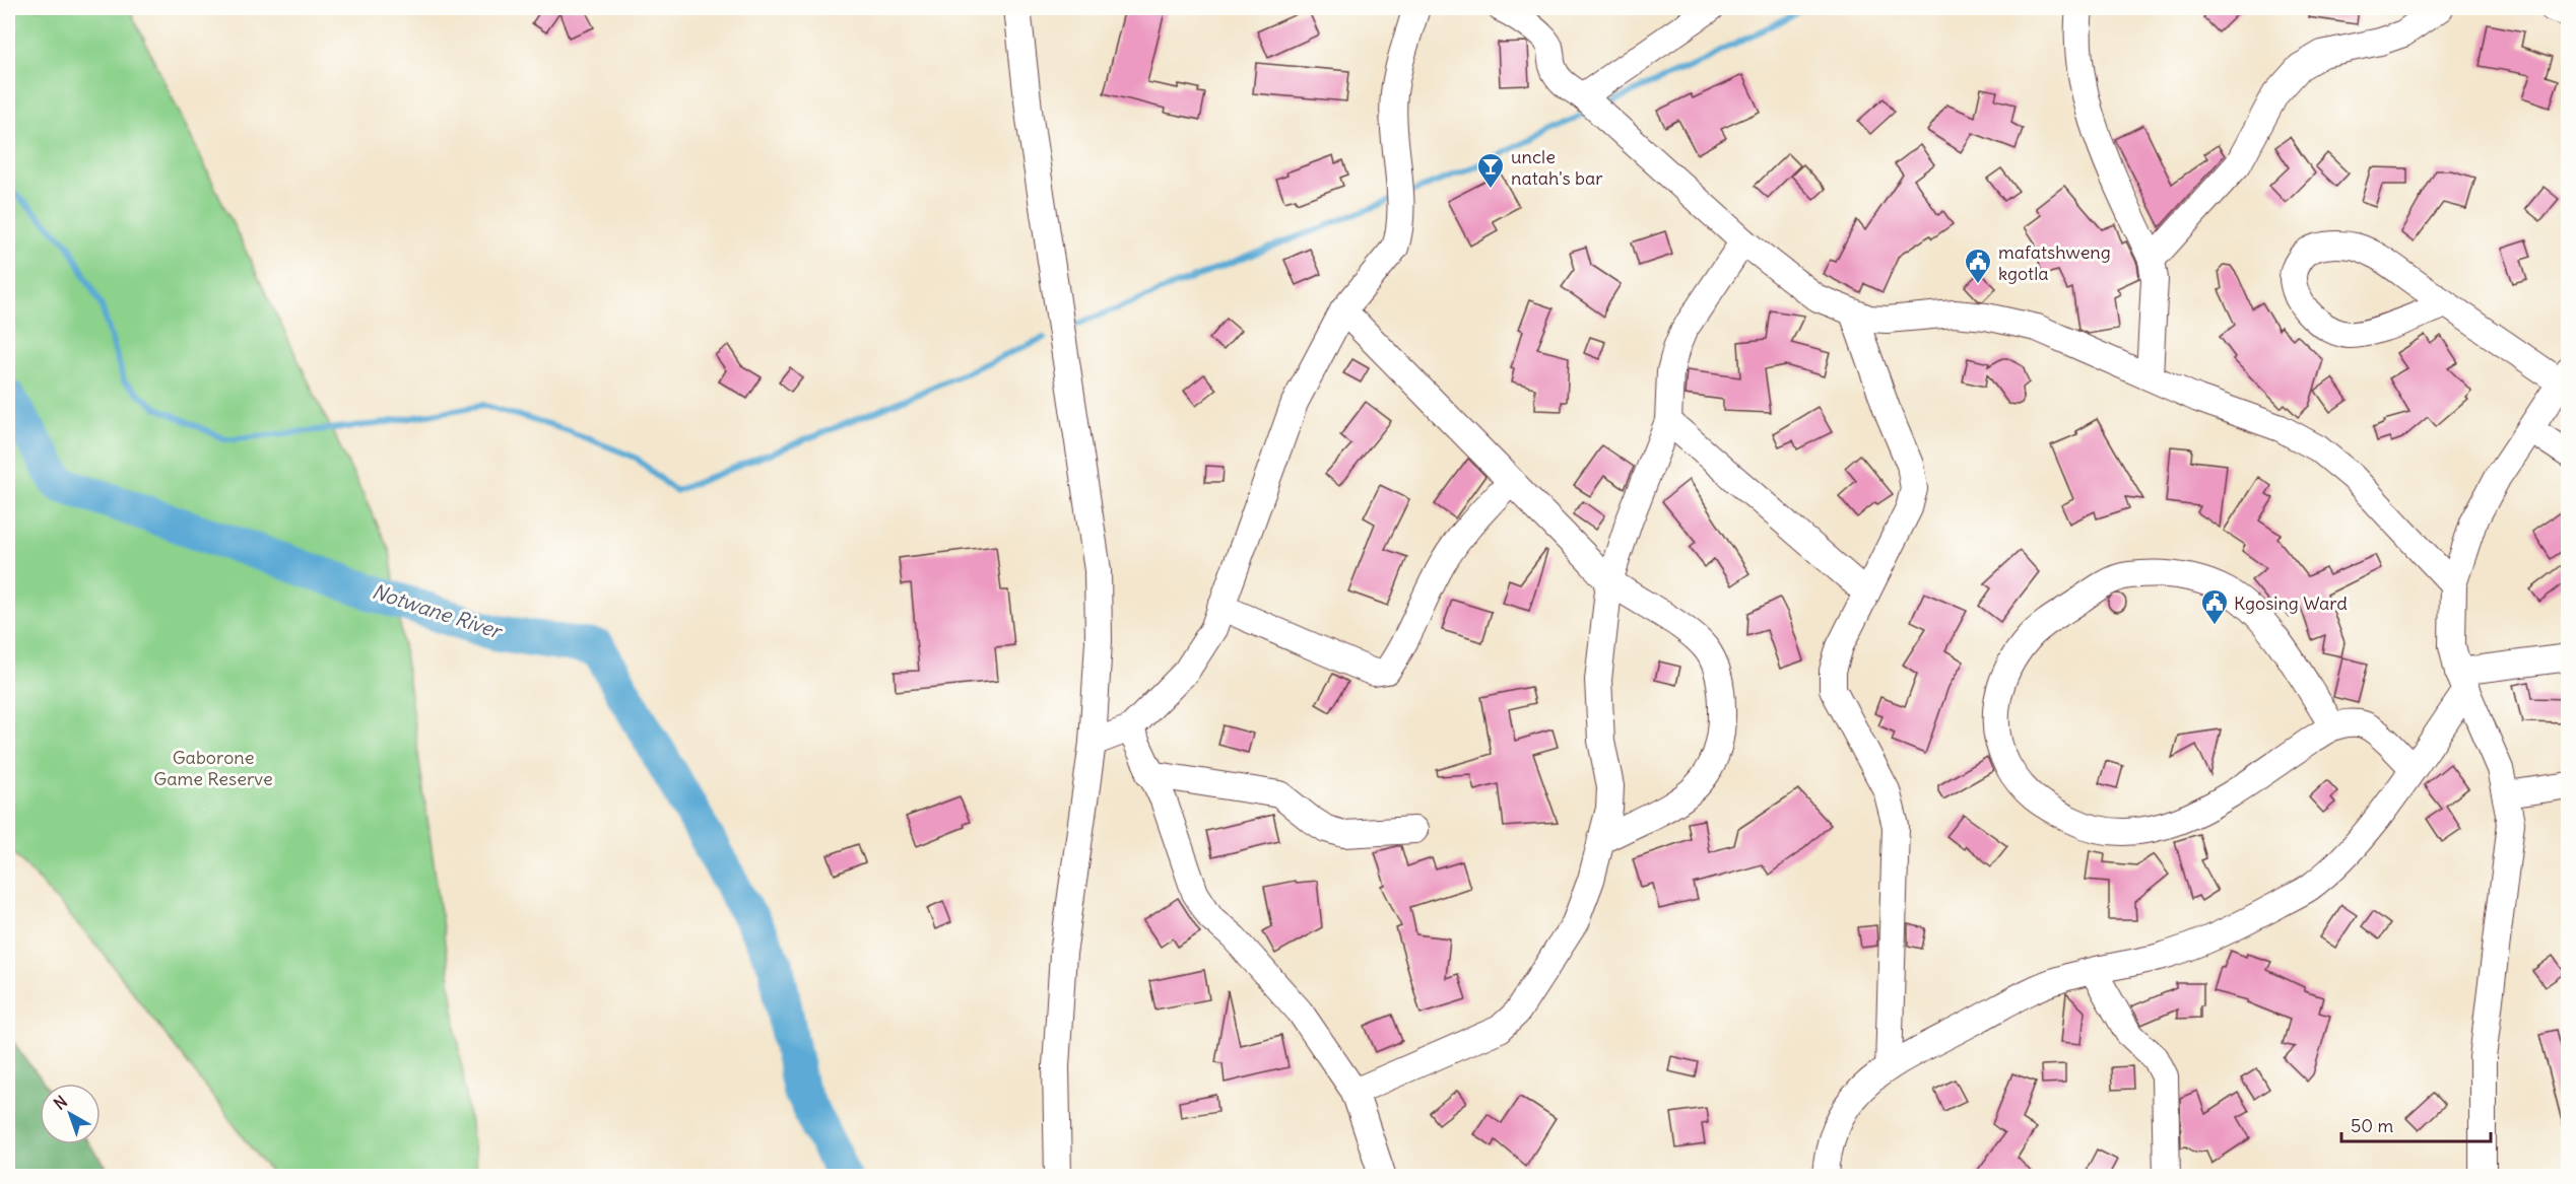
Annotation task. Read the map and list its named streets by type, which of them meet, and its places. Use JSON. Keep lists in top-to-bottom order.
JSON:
{
  "water": ["Notwane River"],
  "parks": ["Gaborone Game Reserve"],
  "places": {
    "bar": ["uncle natah's bar"],
    "public building": ["mafatshweng kgotla", "Kgosing Ward"]
  },
  "scale_bar": "50 m",
  "north": "top left"
}
